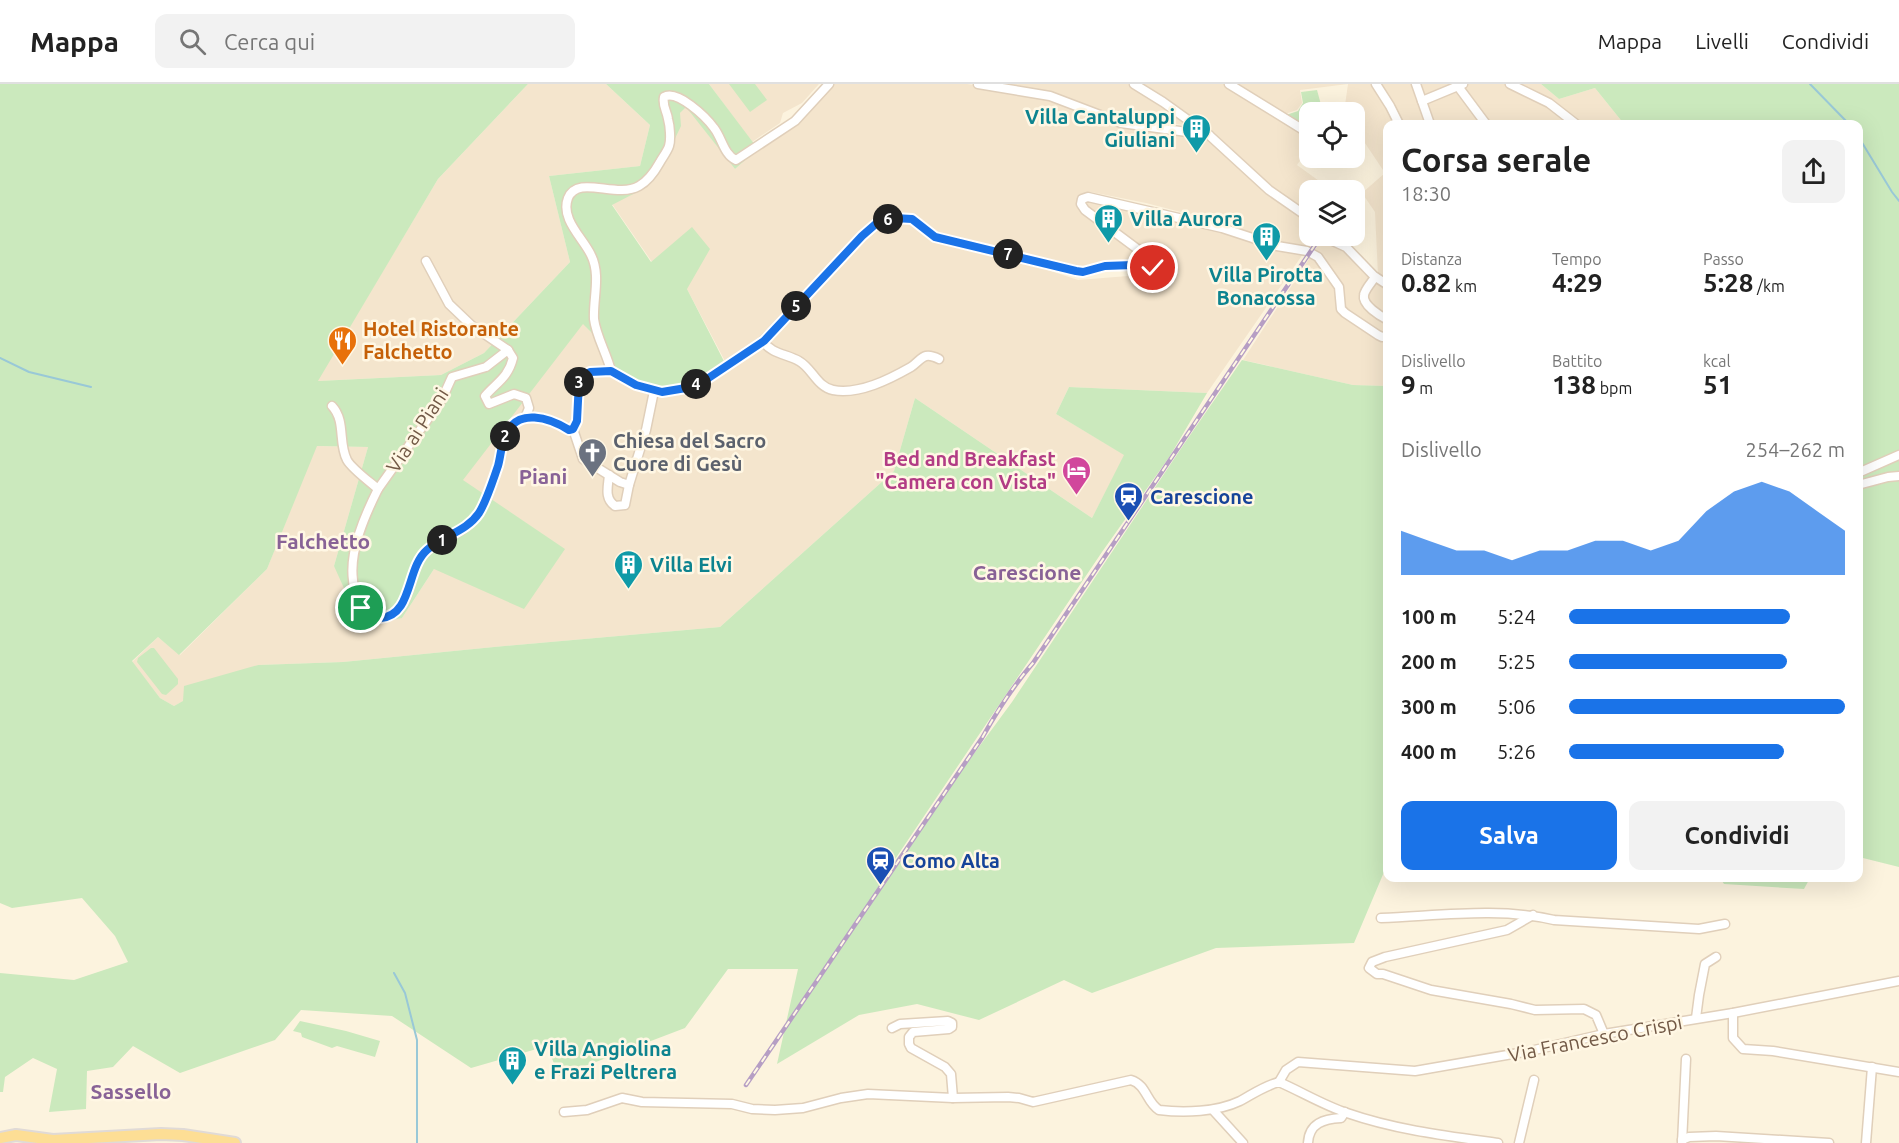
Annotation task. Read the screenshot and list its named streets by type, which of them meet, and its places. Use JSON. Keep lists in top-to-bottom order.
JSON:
{
  "streets": {
    "street": ["Via ai Piani", "Via Francesco Crispi"]
  },
  "districts": [
    "Piani",
    "Falchetto",
    "Carescione",
    "Sassello"
  ],
  "places": {
    "building": [
      "Villa Cantaluppi Giuliani",
      "Villa Aurora",
      "Villa Pirotta Bonacossa",
      "Villa Elvi",
      "Villa Angiolina e Frazi Peltrera"
    ],
    "restaurant": ["Hotel Ristorante Falchetto"],
    "church": ["Chiesa del Sacro Cuore di Gesù"],
    "hotel": ["Bed and Breakfast \"Camera con Vista\""],
    "station": ["Carescione", "Como Alta"]
  },
  "page": {
    "header": "Mappa",
    "search": "Cerca qui",
    "nav": ["Mappa", "Livelli", "Condividi"],
    "heading": ["Corsa serale", "18:30"],
    "pins": [
      "6",
      "7",
      "5",
      "3",
      "4",
      "2",
      "1"
    ],
    "stats": [
      ["Distanza", "0.82 km"],
      ["Tempo", "4:29"],
      ["Passo", "5:28 /km"],
      ["Dislivello", "9 m"],
      ["Battito", "138 bpm"],
      ["kcal", "51"]
    ],
    "chart": ["Dislivello", "254–262 m"],
    "list": [
      {
        "name": "100 m",
        "note": "5:24"
      },
      {
        "name": "200 m",
        "note": "5:25"
      },
      {
        "name": "300 m",
        "note": "5:06"
      },
      {
        "name": "400 m",
        "note": "5:26"
      }
    ],
    "buttons": ["Salva", "Condividi"]
  }
}
